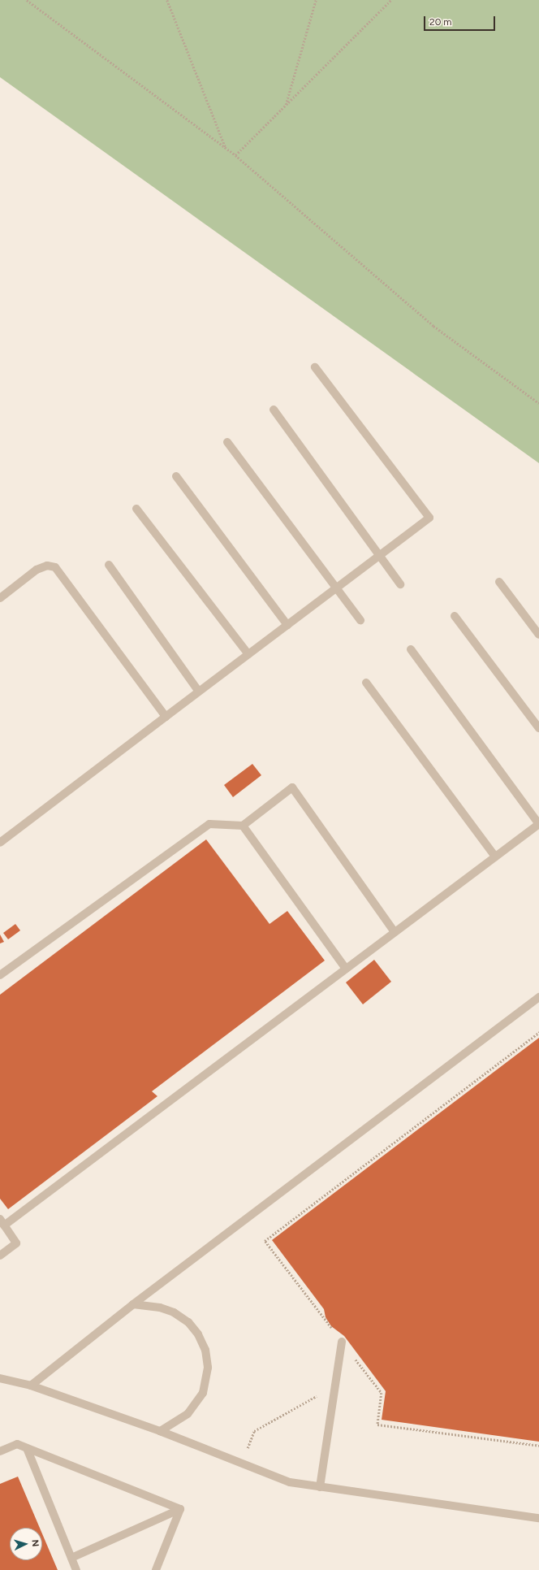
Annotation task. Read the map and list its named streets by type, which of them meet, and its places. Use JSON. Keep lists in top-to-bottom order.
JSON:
{
  "scale_bar": "20 m",
  "north": "right"
}
